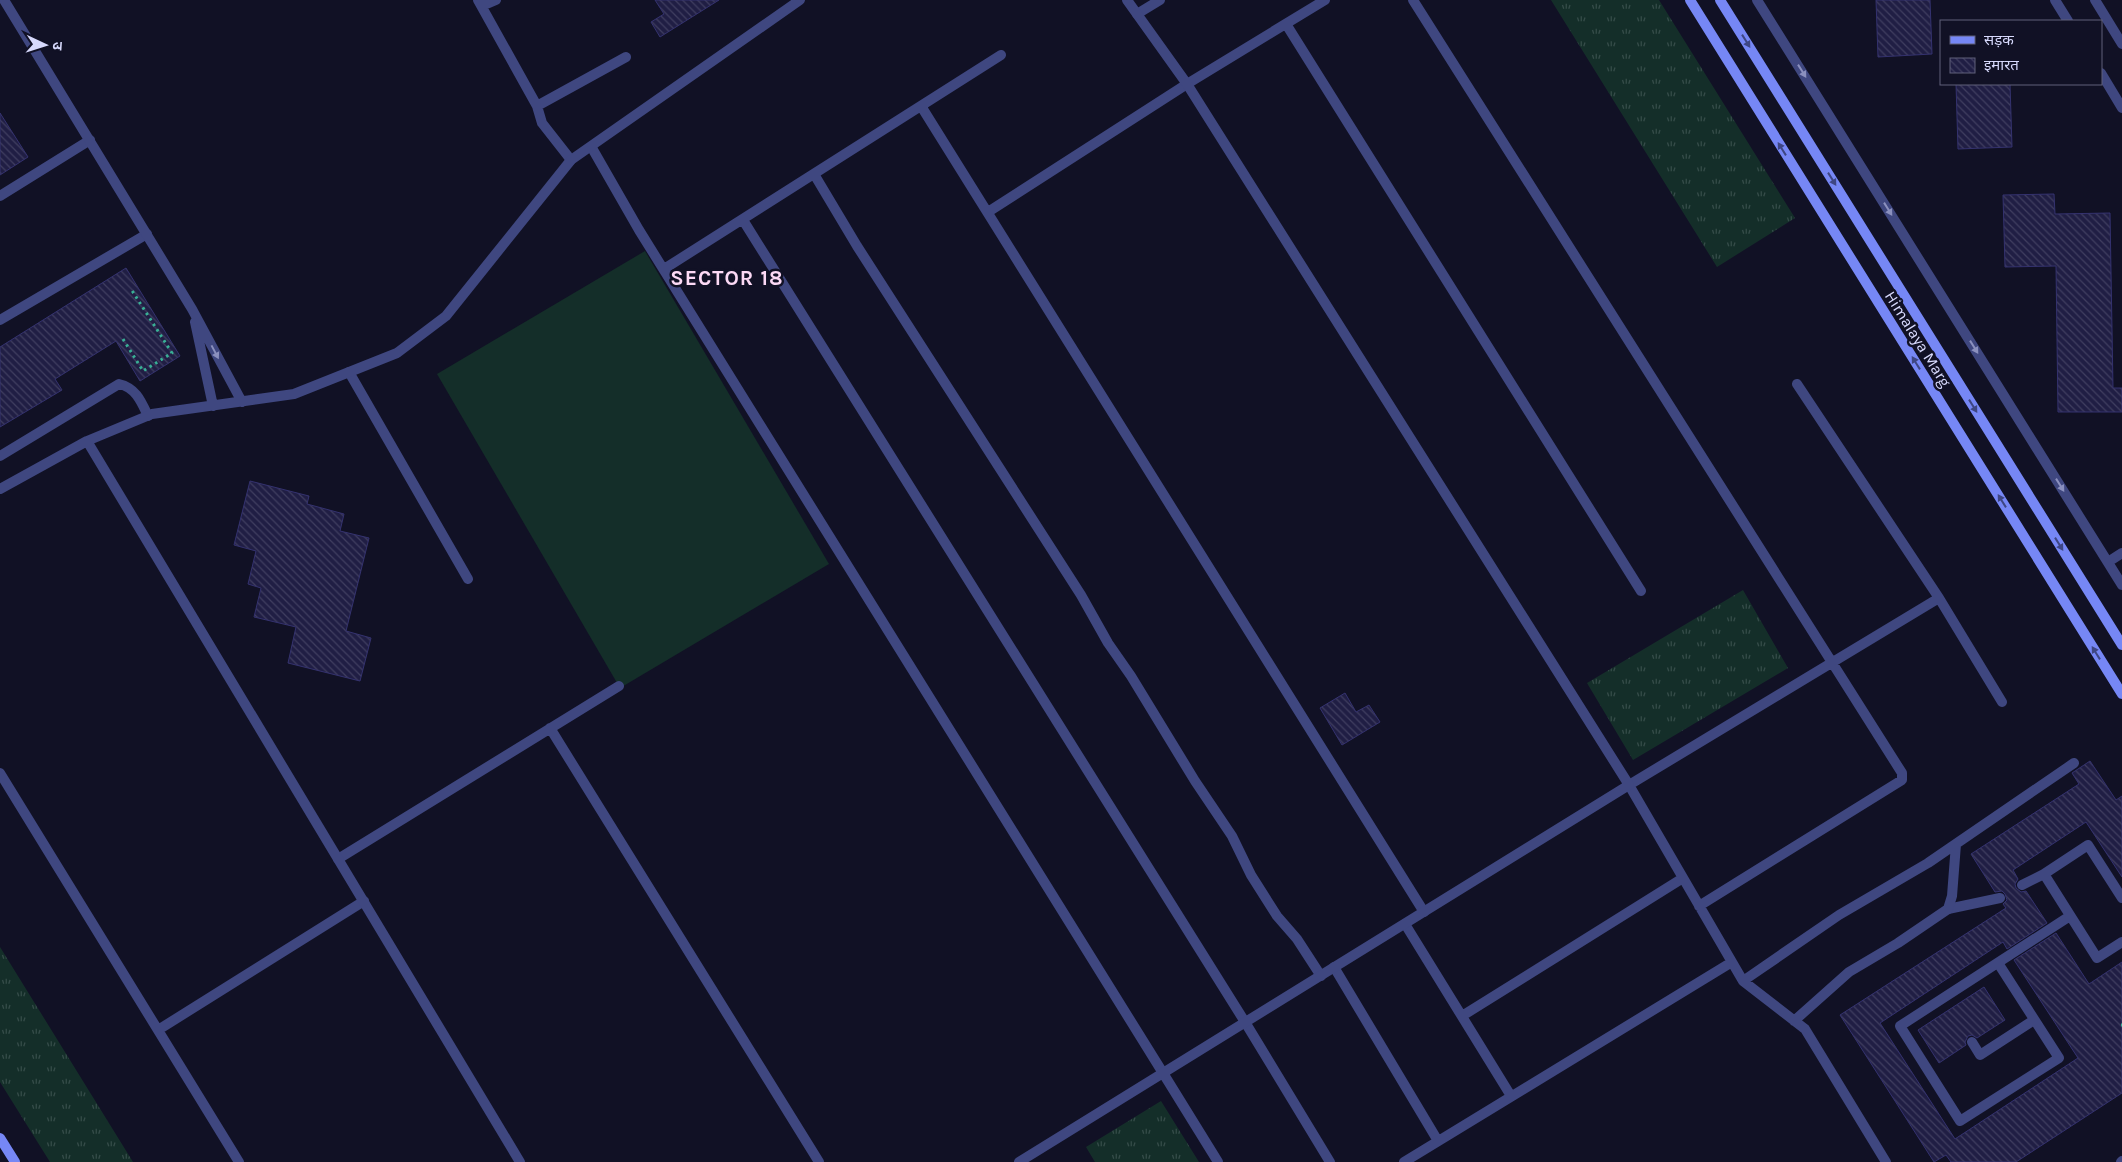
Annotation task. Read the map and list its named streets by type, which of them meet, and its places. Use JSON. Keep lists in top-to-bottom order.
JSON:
{
  "streets": {
    "main road": ["Himalaya Marg"]
  },
  "districts": ["SECTOR 18"],
  "legend": ["सड़क", "इमारत"],
  "north": "right"
}
